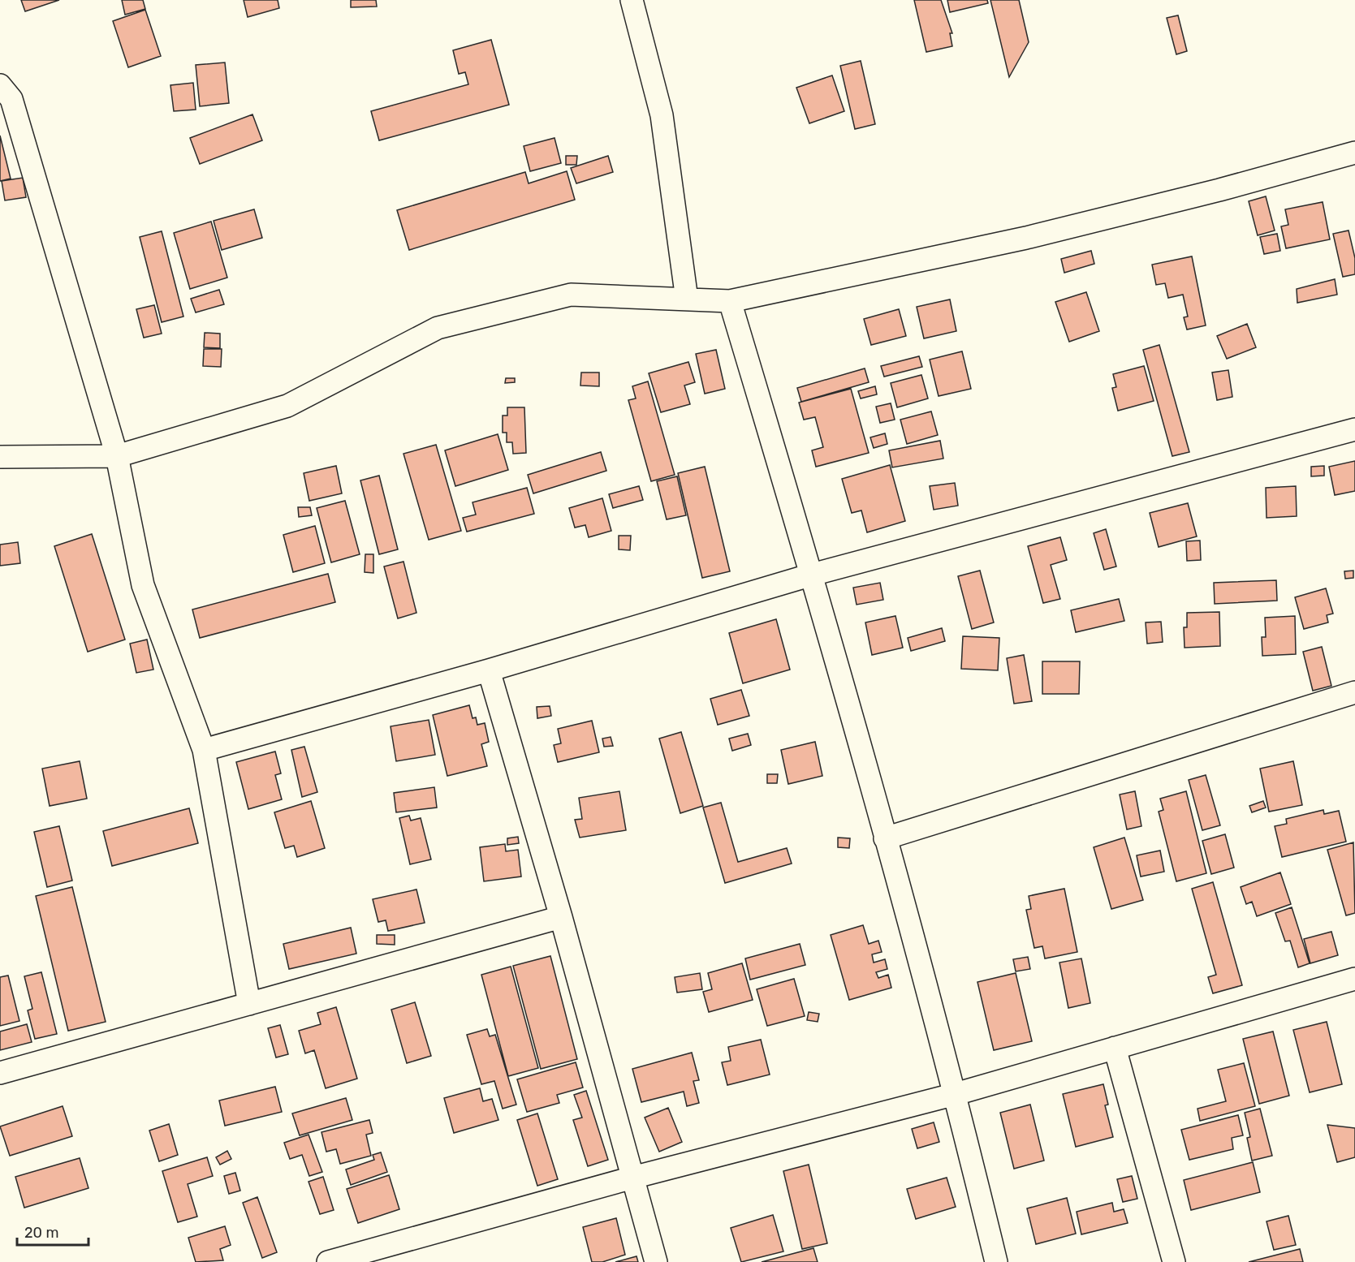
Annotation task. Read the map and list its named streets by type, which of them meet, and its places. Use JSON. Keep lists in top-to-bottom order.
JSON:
{
  "scale_bar": "20 m"
}
